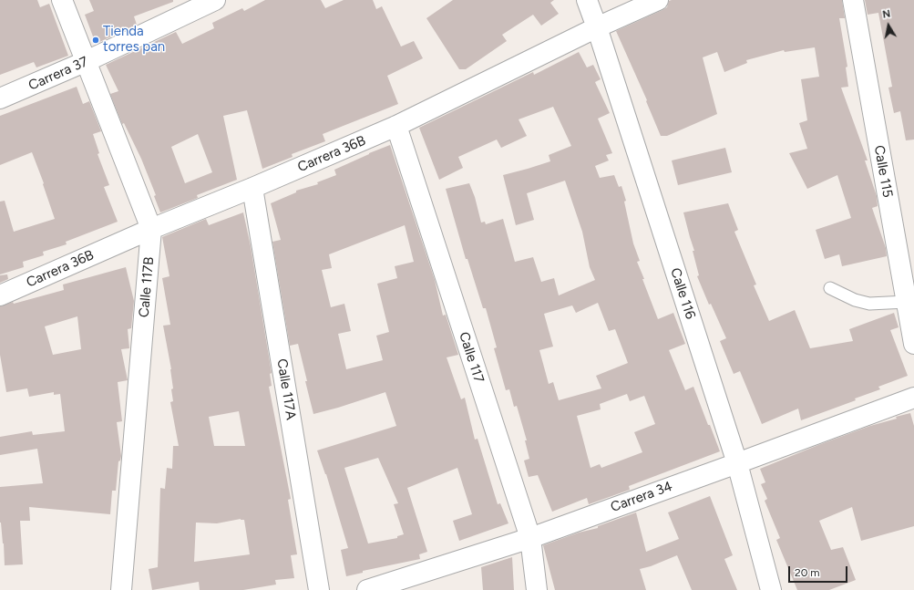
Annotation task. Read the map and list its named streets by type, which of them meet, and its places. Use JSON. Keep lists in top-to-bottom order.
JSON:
{
  "streets": {
    "street": [
      "Carrera 37",
      "Carrera 36B",
      "Calle 115",
      "Calle 117B",
      "Calle 116",
      "Calle 117",
      "Calle 117A",
      "Carrera 34"
    ]
  },
  "crossings": [
    ["Carrera 37", "Calle 117B"],
    ["Carrera 36B", "Calle 117B"],
    ["Carrera 36B", "Calle 116"],
    ["Carrera 36B", "Calle 117"],
    ["Carrera 36B", "Calle 117A"],
    ["Calle 116", "Carrera 34"],
    ["Calle 117", "Carrera 34"]
  ],
  "places": ["Tienda torres pan"],
  "scale_bar": "20 m",
  "north": "top"
}
